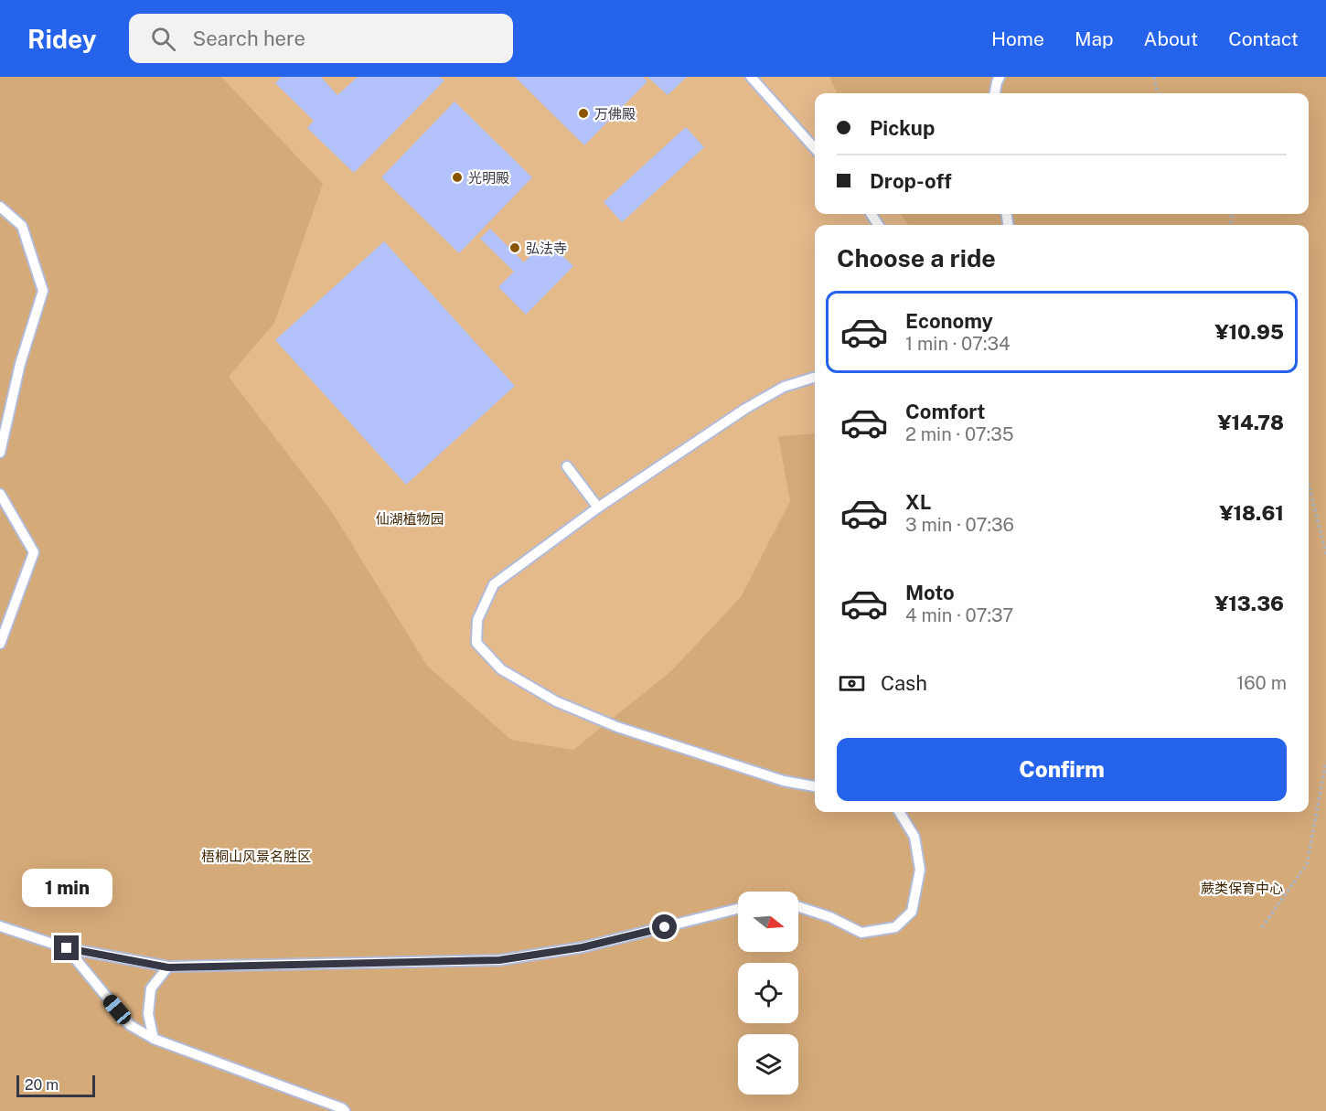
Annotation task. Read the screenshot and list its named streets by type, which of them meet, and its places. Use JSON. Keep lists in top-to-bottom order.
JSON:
{
  "parks": ["仙湖植物园", "梧桐山风景名胜区", "蕨类保育中心"],
  "places": ["万佛殿", "光明殿", "弘法寺"],
  "scale_bar": "20 m",
  "north": "right",
  "page": {
    "header": "Ridey",
    "search": "Search here",
    "nav": [
      "Home",
      "Map",
      "About",
      "Contact"
    ],
    "banner": ["Pickup", "Drop-off"],
    "heading": "Choose a ride",
    "list": [
      {
        "name": "Economy",
        "note": "1 min · 07:34",
        "value": "¥10.95"
      },
      {
        "name": "Comfort",
        "note": "2 min · 07:35",
        "value": "¥14.78"
      },
      {
        "name": "XL",
        "note": "3 min · 07:36",
        "value": "¥18.61"
      },
      {
        "name": "Moto",
        "note": "4 min · 07:37",
        "value": "¥13.36"
      }
    ],
    "pay": ["Cash", "160 m"],
    "buttons": "Confirm",
    "bubble": "1 min",
    "scale": "20 m"
  }
}
